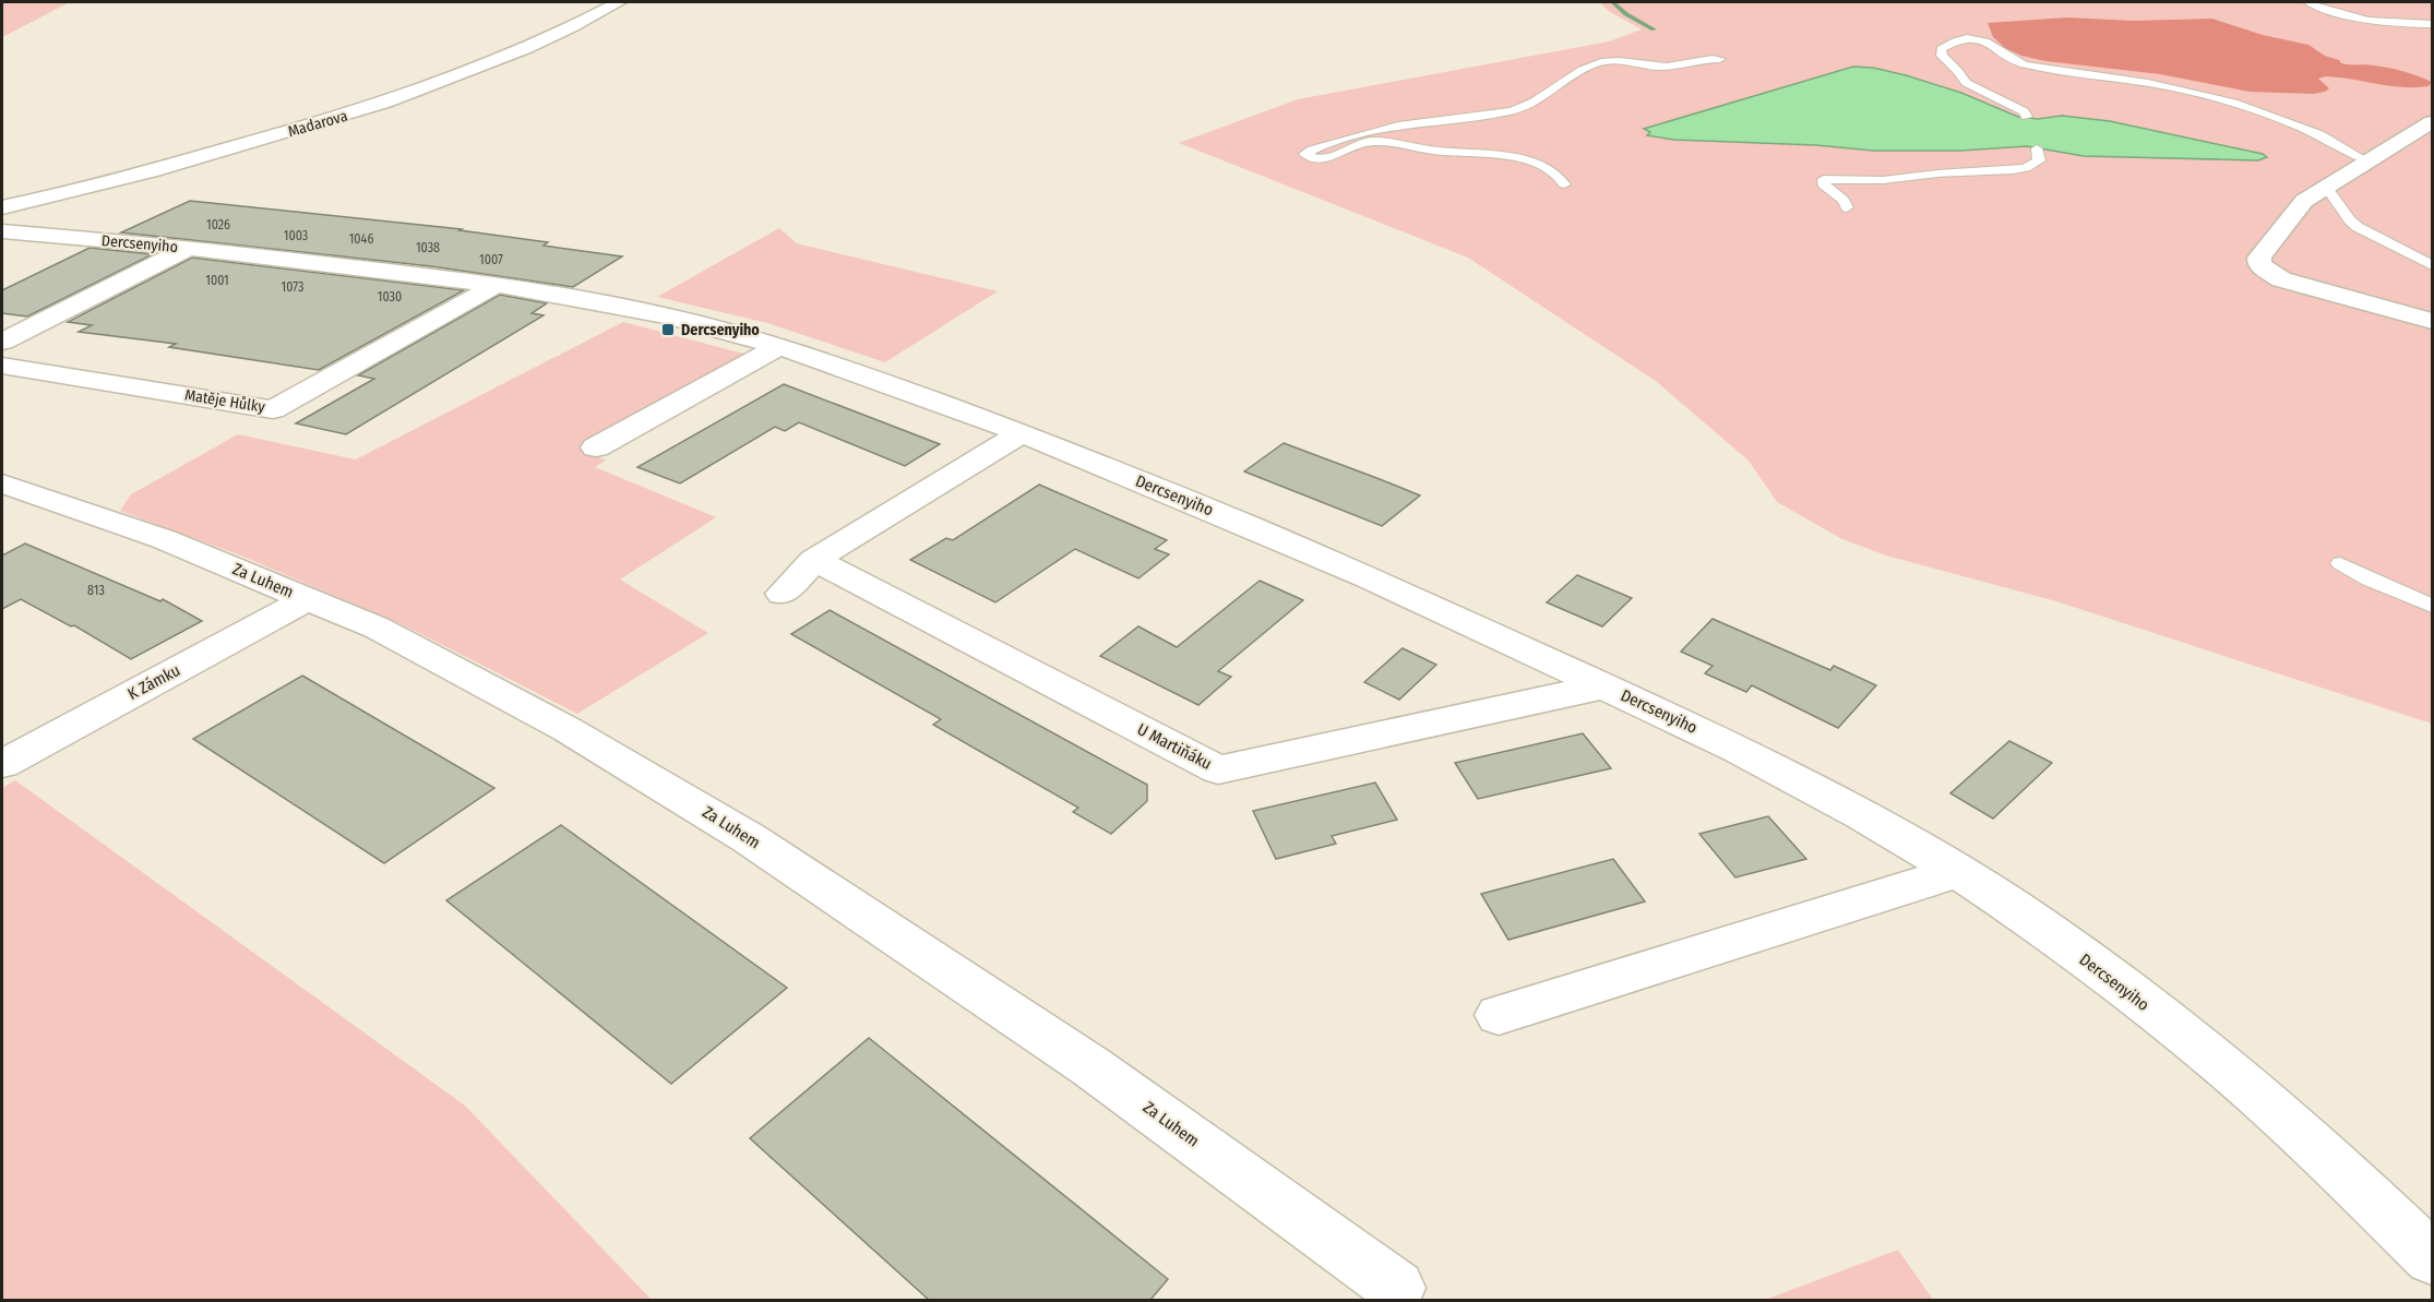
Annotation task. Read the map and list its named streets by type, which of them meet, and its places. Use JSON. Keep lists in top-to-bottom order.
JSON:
{
  "streets": {
    "street": [
      "Madarova",
      "Dercsenyiho",
      "Matěje Hůlky",
      "Za Luhem",
      "K Zámku",
      "U Martiňáku"
    ]
  },
  "crossings": [
    ["Dercsenyiho", "Matěje Hůlky"],
    ["Dercsenyiho", "U Martiňáku"],
    ["Za Luhem", "K Zámku"]
  ],
  "places": {
    "transit": ["Dercsenyiho"]
  },
  "house_numbers": [
    "1026",
    "1003",
    "1046",
    "1038",
    "1007",
    "1001",
    "1073",
    "1030",
    "813"
  ]
}
